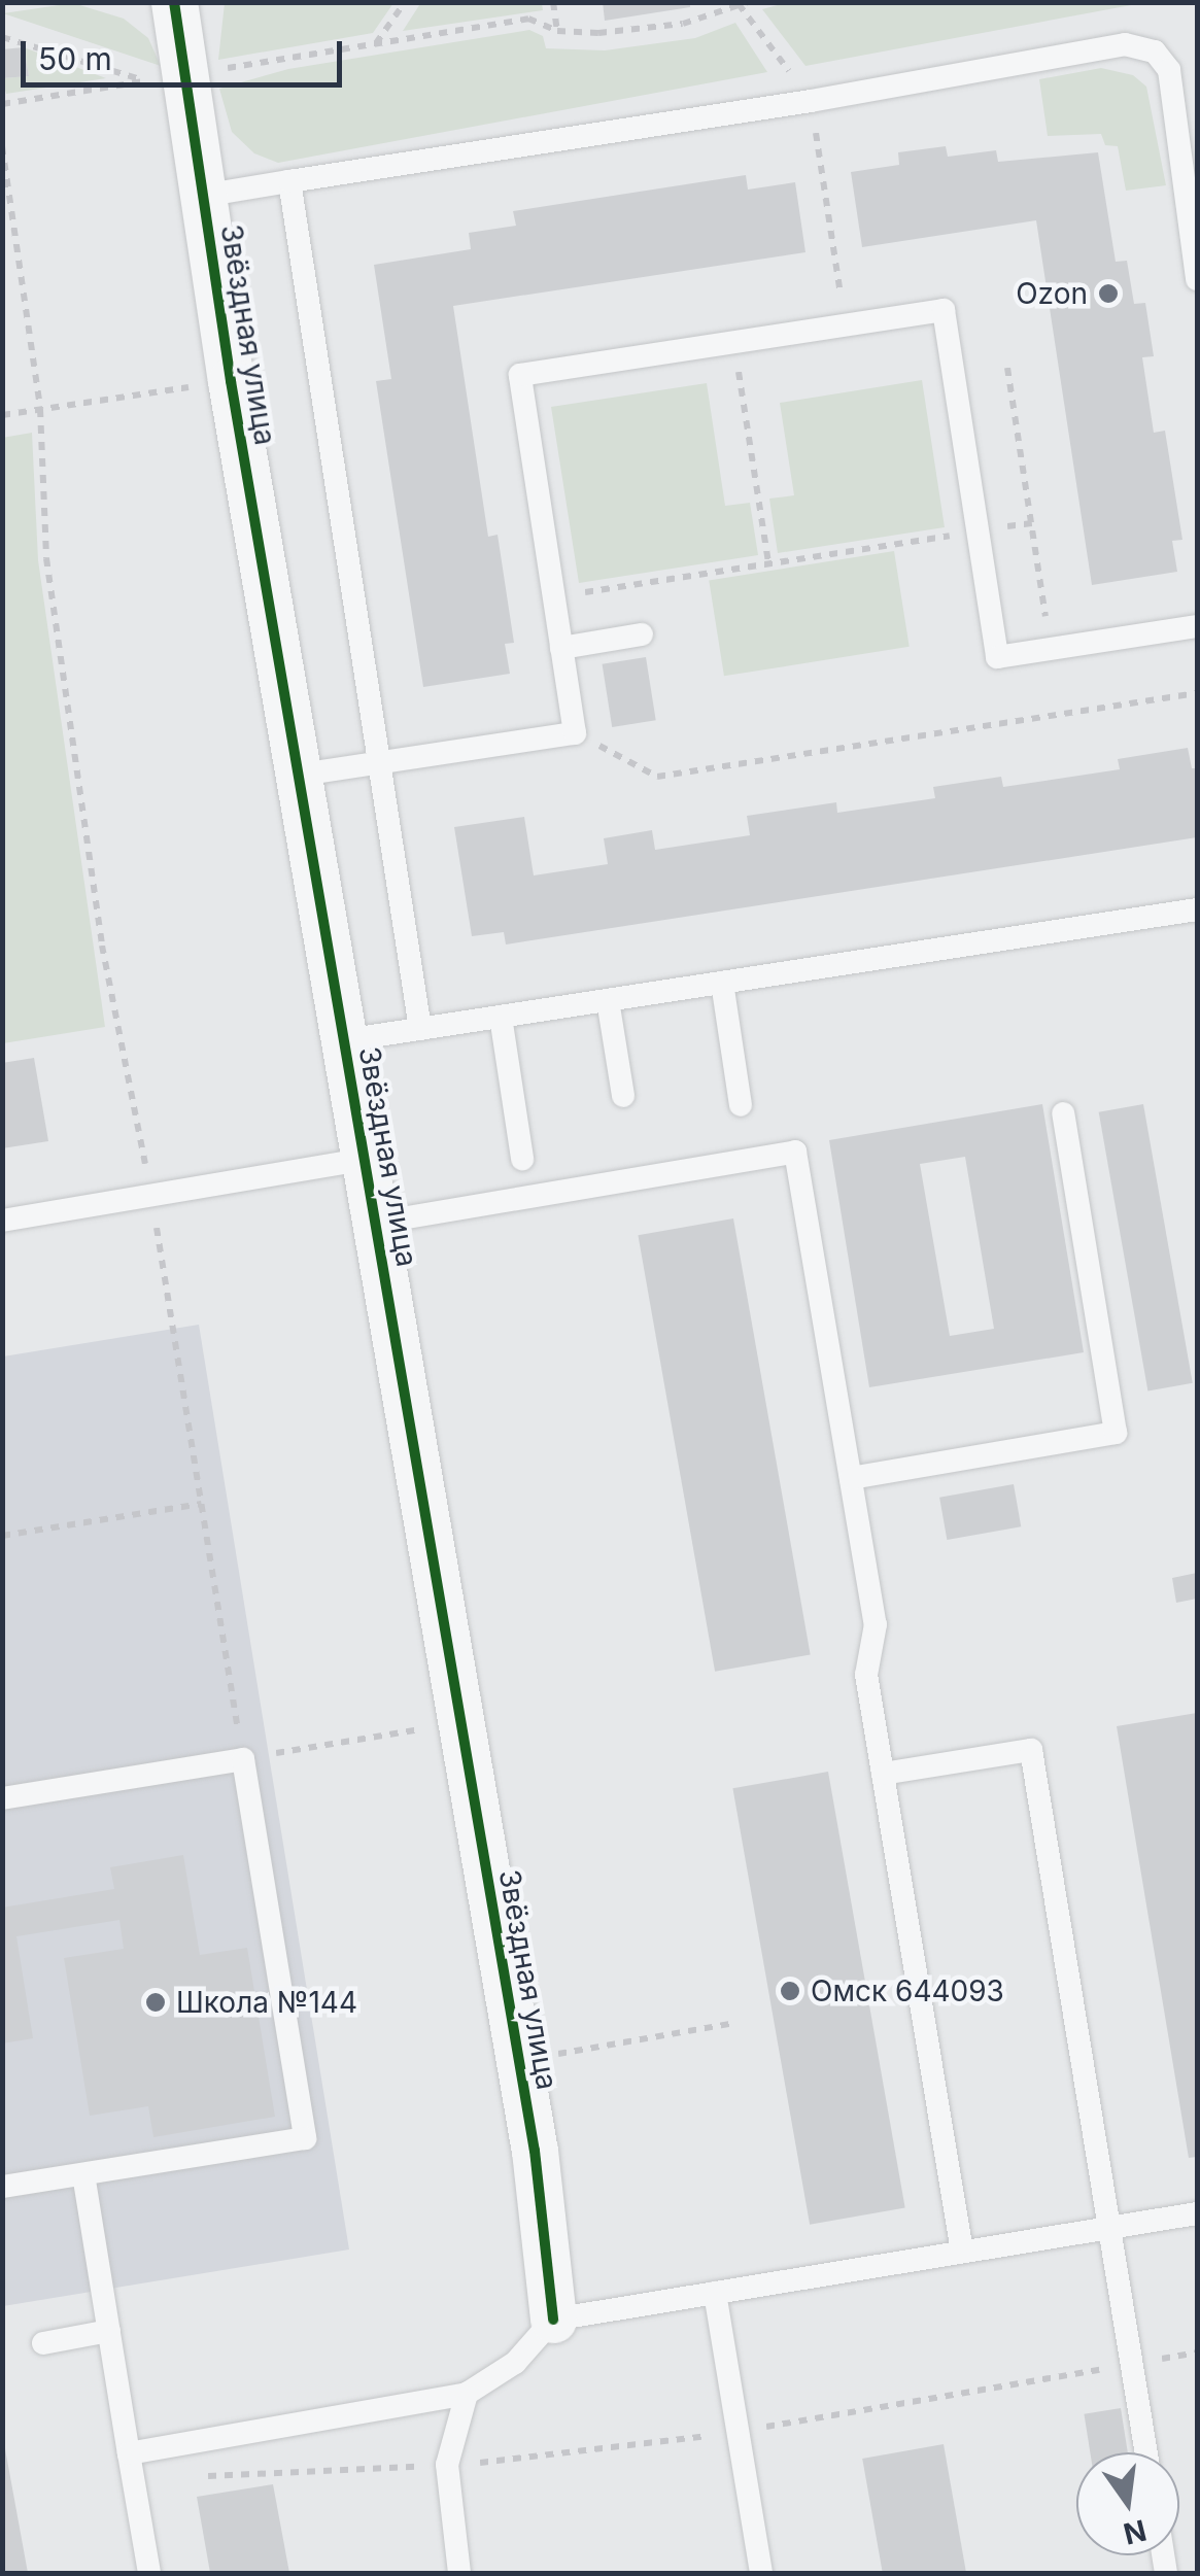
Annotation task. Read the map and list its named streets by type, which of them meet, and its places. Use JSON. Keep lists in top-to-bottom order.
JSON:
{
  "streets": {
    "street": ["Звёздная улица"]
  },
  "places": ["Ozon", "Омск 644093", "Школа №144"],
  "scale_bar": "50 m",
  "north": "bottom"
}
